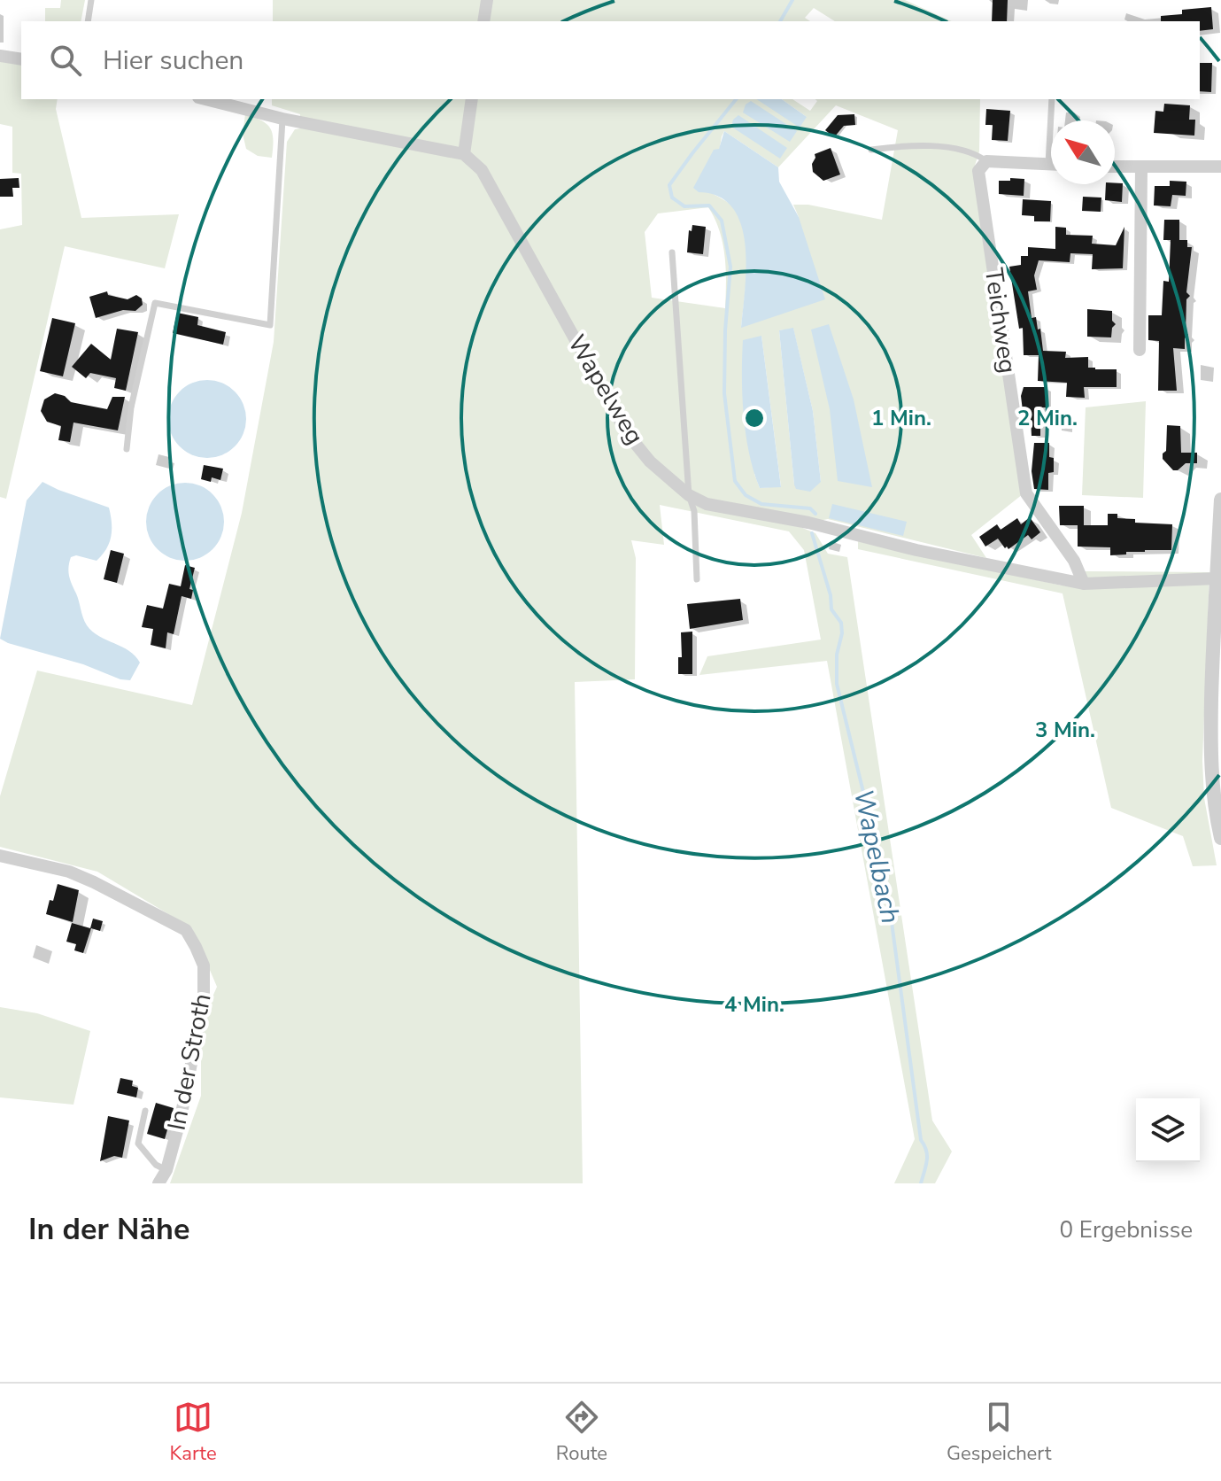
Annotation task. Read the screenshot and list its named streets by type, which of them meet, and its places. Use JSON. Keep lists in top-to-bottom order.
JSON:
{
  "streets": {
    "street": ["Teichweg", "Wapelweg", "In der Stroth"]
  },
  "crossings": [
    ["Teichweg", "Wapelweg"]
  ],
  "water": ["Wapelbach"],
  "north": "top left",
  "page": {
    "search": "Hier suchen",
    "heading": ["In der Nähe", "0 Ergebnisse"],
    "nav": ["Karte", "Route", "Gespeichert"]
  },
  "rings": [
    "1 Min.",
    "2 Min.",
    "3 Min.",
    "4 Min."
  ]
}
